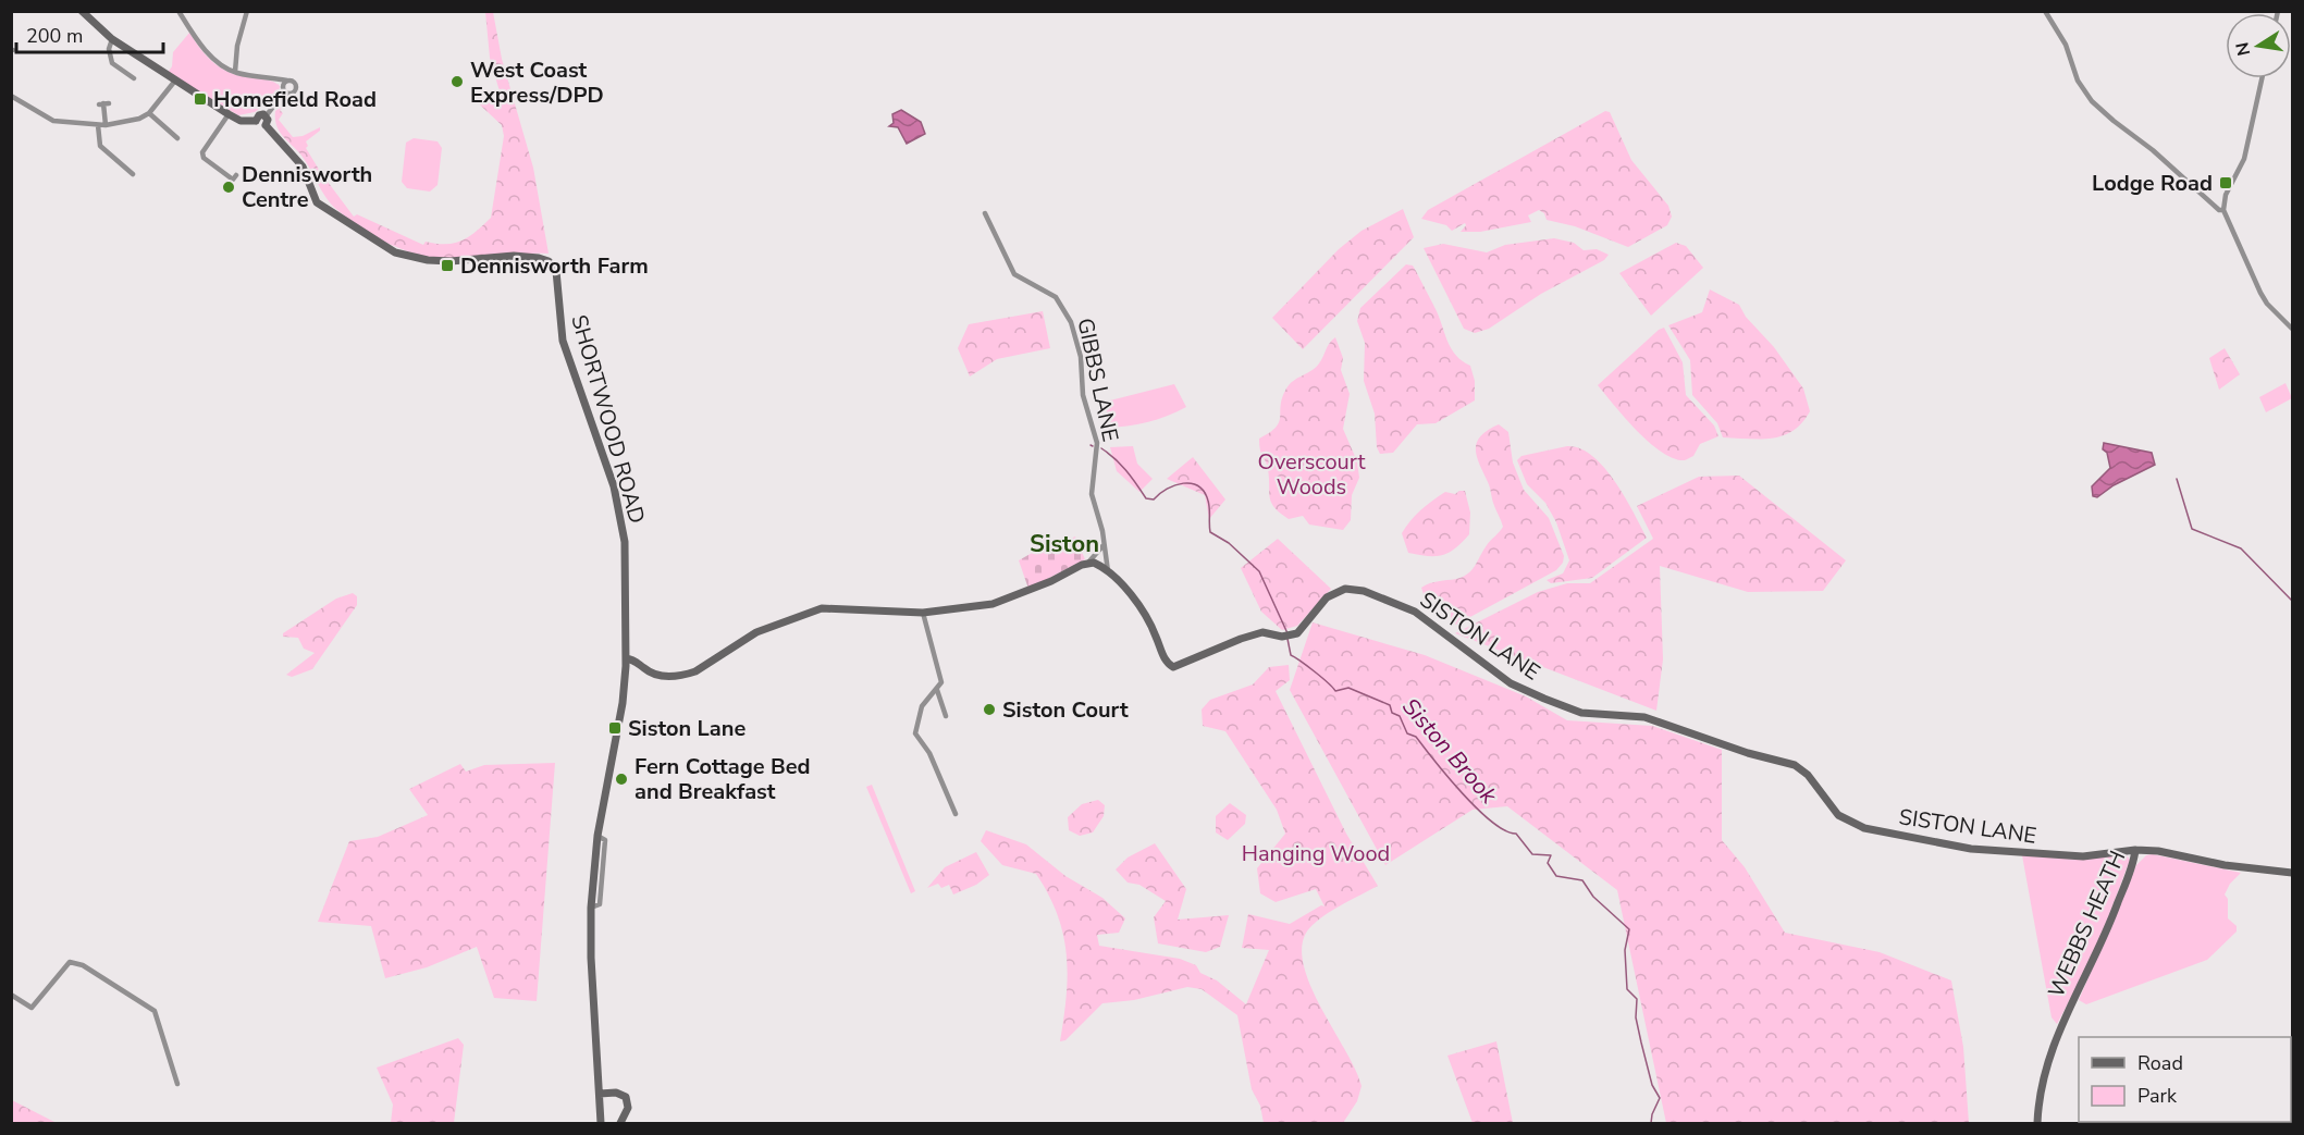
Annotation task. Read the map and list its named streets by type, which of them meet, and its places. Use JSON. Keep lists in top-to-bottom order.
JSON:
{
  "streets": {
    "street": [
      "GIBBS LANE",
      "SHORTWOOD ROAD",
      "SISTON LANE",
      "WEBBS HEATH"
    ]
  },
  "crossings": [
    ["GIBBS LANE", "SISTON LANE"],
    ["SISTON LANE", "WEBBS HEATH"]
  ],
  "districts": ["Siston"],
  "water": ["Siston Brook"],
  "parks": ["Overscourt Woods", "Hanging Wood"],
  "places": {
    "other": [
      "West Coast Express/DPD",
      "Dennisworth Centre",
      "Siston Court",
      "Fern Cottage Bed and Breakfast"
    ],
    "transit": [
      "Homefield Road",
      "Lodge Road",
      "Dennisworth Farm",
      "Siston Lane"
    ]
  },
  "legend": ["Road", "Park"],
  "scale_bar": "200 m",
  "north": "left"
}
